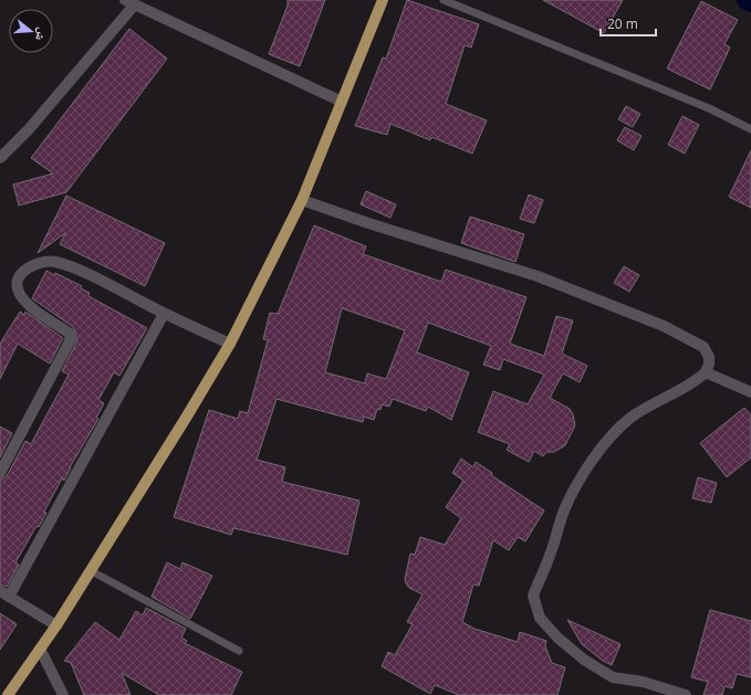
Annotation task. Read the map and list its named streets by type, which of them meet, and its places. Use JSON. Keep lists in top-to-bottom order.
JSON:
{
  "scale_bar": "20 m",
  "north": "right"
}
